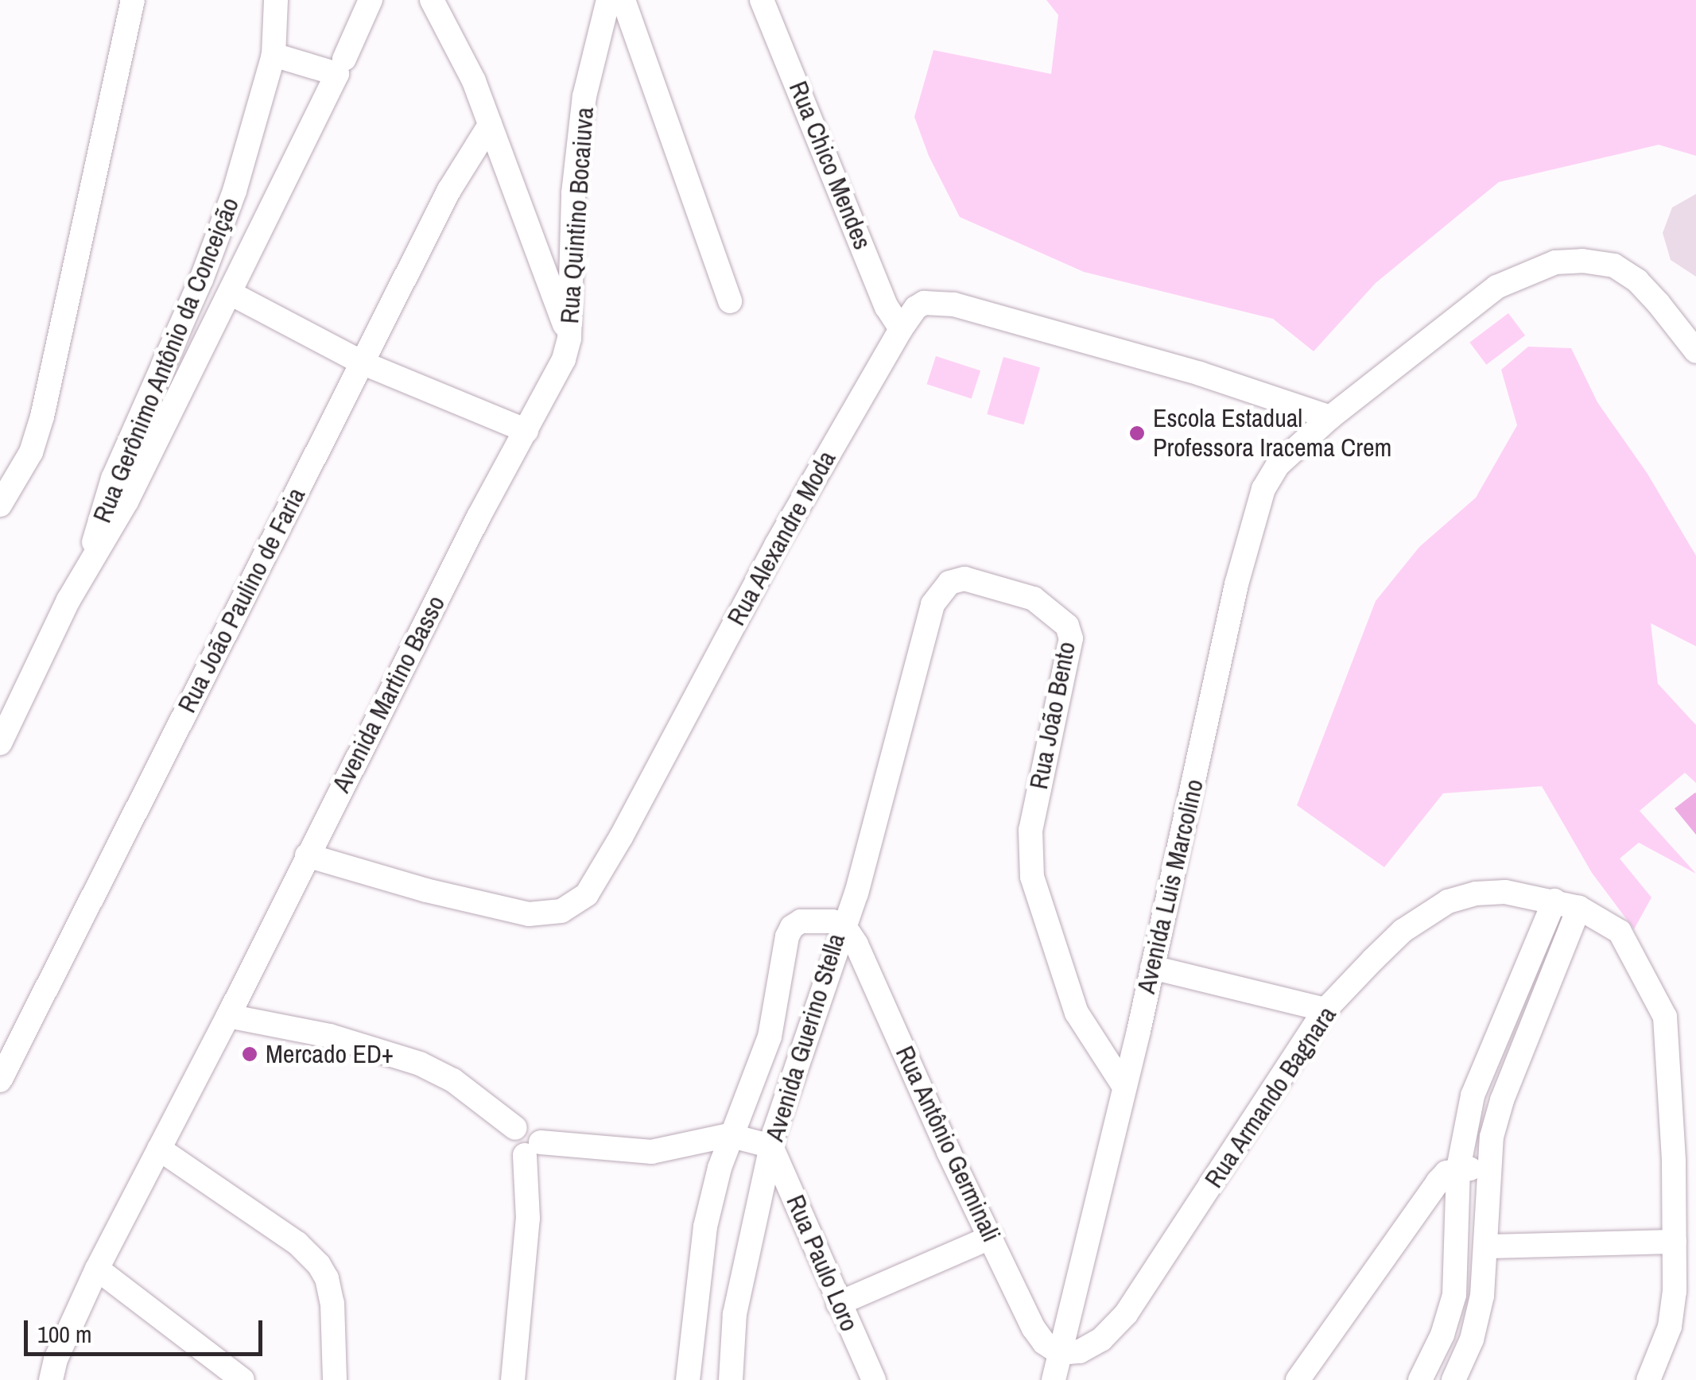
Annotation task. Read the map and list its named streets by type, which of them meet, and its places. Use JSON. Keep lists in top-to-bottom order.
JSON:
{
  "streets": {
    "street": [
      "Rua Chico Mendes",
      "Rua Quintino Bocaiuva",
      "Rua Gerônimo Antônio da Conceição",
      "Rua Alexandre Moda",
      "Rua João Paulino de Faria",
      "Avenida Martino Basso",
      "Rua João Bento",
      "Avenida Luis Marcolino",
      "Avenida Guerino Stella",
      "Rua Armando Bagnara",
      "Rua Antônio Germinali",
      "Rua Paulo Loro"
    ]
  },
  "crossings": [
    ["Rua Chico Mendes", "Rua Alexandre Moda"],
    ["Rua Quintino Bocaiuva", "Avenida Martino Basso"],
    ["Rua Alexandre Moda", "Avenida Martino Basso"],
    ["Rua Alexandre Moda", "Avenida Luis Marcolino"],
    ["Rua João Bento", "Avenida Luis Marcolino"],
    ["Rua João Bento", "Avenida Guerino Stella"],
    ["Rua João Bento", "Rua Antônio Germinali"],
    ["Avenida Luis Marcolino", "Rua Armando Bagnara"],
    ["Avenida Luis Marcolino", "Rua Antônio Germinali"],
    ["Avenida Guerino Stella", "Rua Antônio Germinali"],
    ["Avenida Guerino Stella", "Rua Paulo Loro"],
    ["Rua Armando Bagnara", "Rua Antônio Germinali"]
  ],
  "places": ["Escola Estadual Professora Iracema Crem", "Mercado ED+"],
  "scale_bar": "100 m"
}
